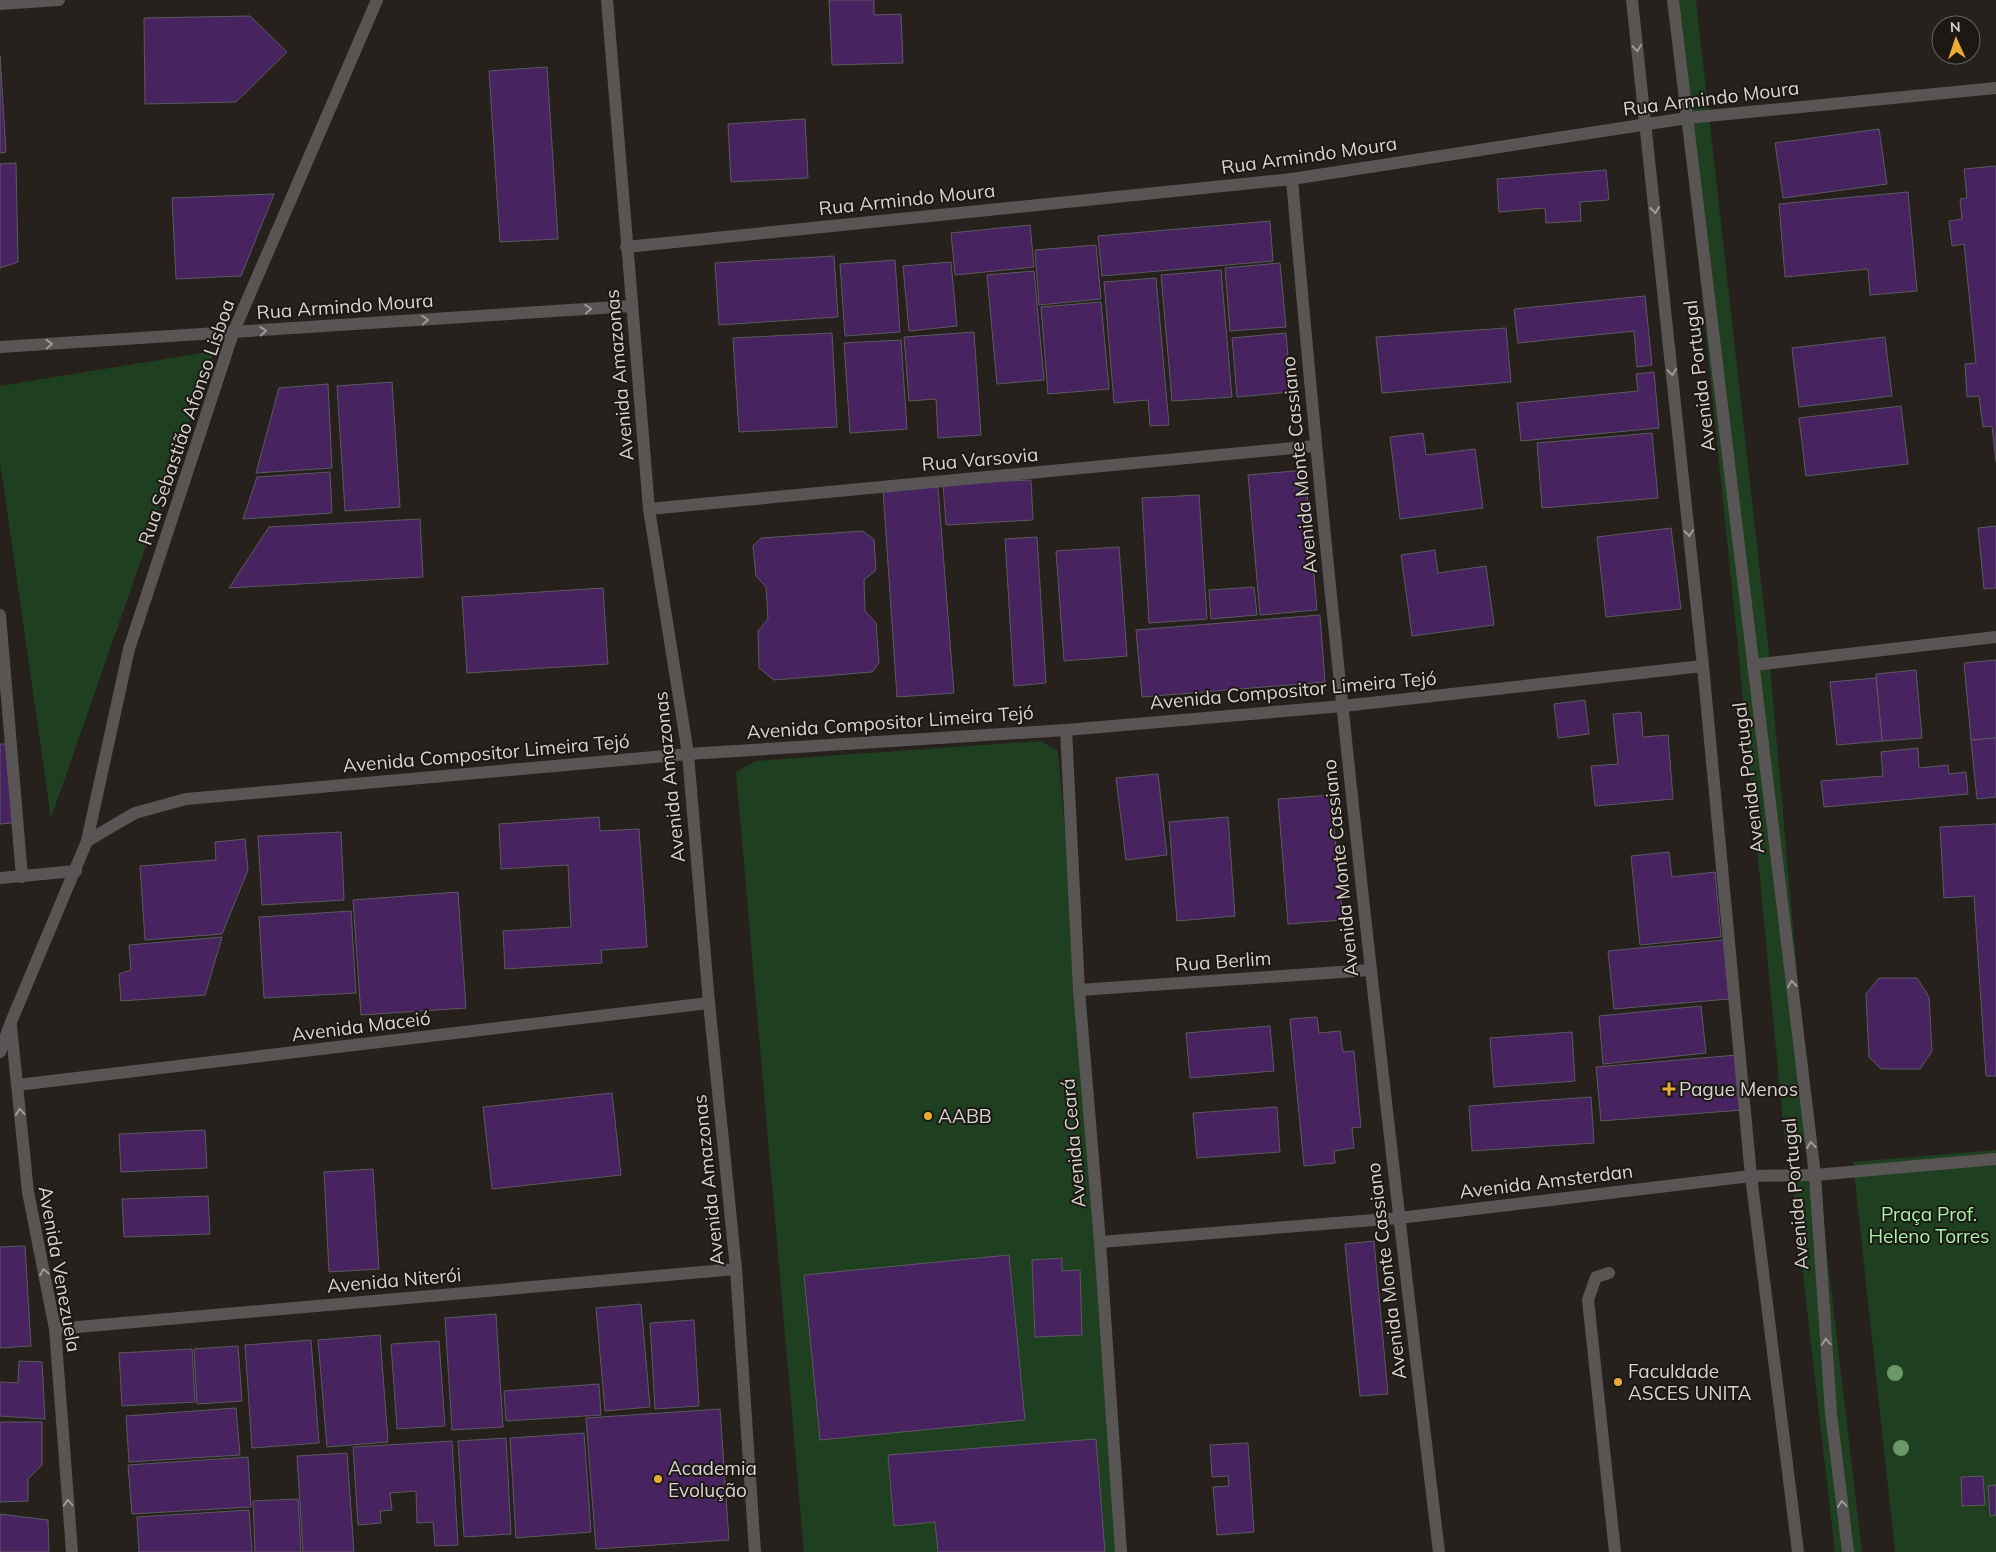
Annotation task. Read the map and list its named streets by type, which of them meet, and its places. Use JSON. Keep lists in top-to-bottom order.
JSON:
{
  "streets": {
    "street": [
      "Rua Armindo Moura",
      "Avenida Amazonas",
      "Avenida Portugal",
      "Rua Sebastião Afonso Lisboa",
      "Rua Varsovia",
      "Avenida Monte Cassiano",
      "Avenida Compositor Limeira Tejó",
      "Rua Berlim",
      "Avenida Maceió",
      "Avenida Ceará",
      "Avenida Amsterdan",
      "Avenida Venezuela",
      "Avenida Niterói"
    ]
  },
  "crossings": [
    ["Rua Armindo Moura", "Avenida Amazonas"],
    ["Rua Armindo Moura", "Avenida Portugal"],
    ["Rua Armindo Moura", "Rua Sebastião Afonso Lisboa"],
    ["Rua Armindo Moura", "Avenida Monte Cassiano"],
    ["Avenida Amazonas", "Rua Varsovia"],
    ["Avenida Amazonas", "Avenida Compositor Limeira Tejó"],
    ["Avenida Amazonas", "Avenida Maceió"],
    ["Avenida Amazonas", "Avenida Niterói"],
    ["Avenida Portugal", "Avenida Compositor Limeira Tejó"],
    ["Avenida Portugal", "Avenida Amsterdan"],
    ["Rua Sebastião Afonso Lisboa", "Avenida Compositor Limeira Tejó"],
    ["Rua Sebastião Afonso Lisboa", "Avenida Venezuela"],
    ["Rua Varsovia", "Avenida Monte Cassiano"],
    ["Avenida Monte Cassiano", "Avenida Compositor Limeira Tejó"],
    ["Avenida Monte Cassiano", "Rua Berlim"],
    ["Avenida Monte Cassiano", "Avenida Amsterdan"],
    ["Avenida Compositor Limeira Tejó", "Avenida Ceará"],
    ["Rua Berlim", "Avenida Ceará"],
    ["Avenida Maceió", "Avenida Venezuela"],
    ["Avenida Ceará", "Avenida Amsterdan"],
    ["Avenida Venezuela", "Avenida Niterói"]
  ],
  "one_way": ["Avenida Venezuela"],
  "parks": ["Praça Prof. Heleno Torres"],
  "places": {
    "health": ["Pague Menos"],
    "other": ["AABB", "Faculdade ASCES UNITA", "Academia Evolução"]
  },
  "north": "top"
}
